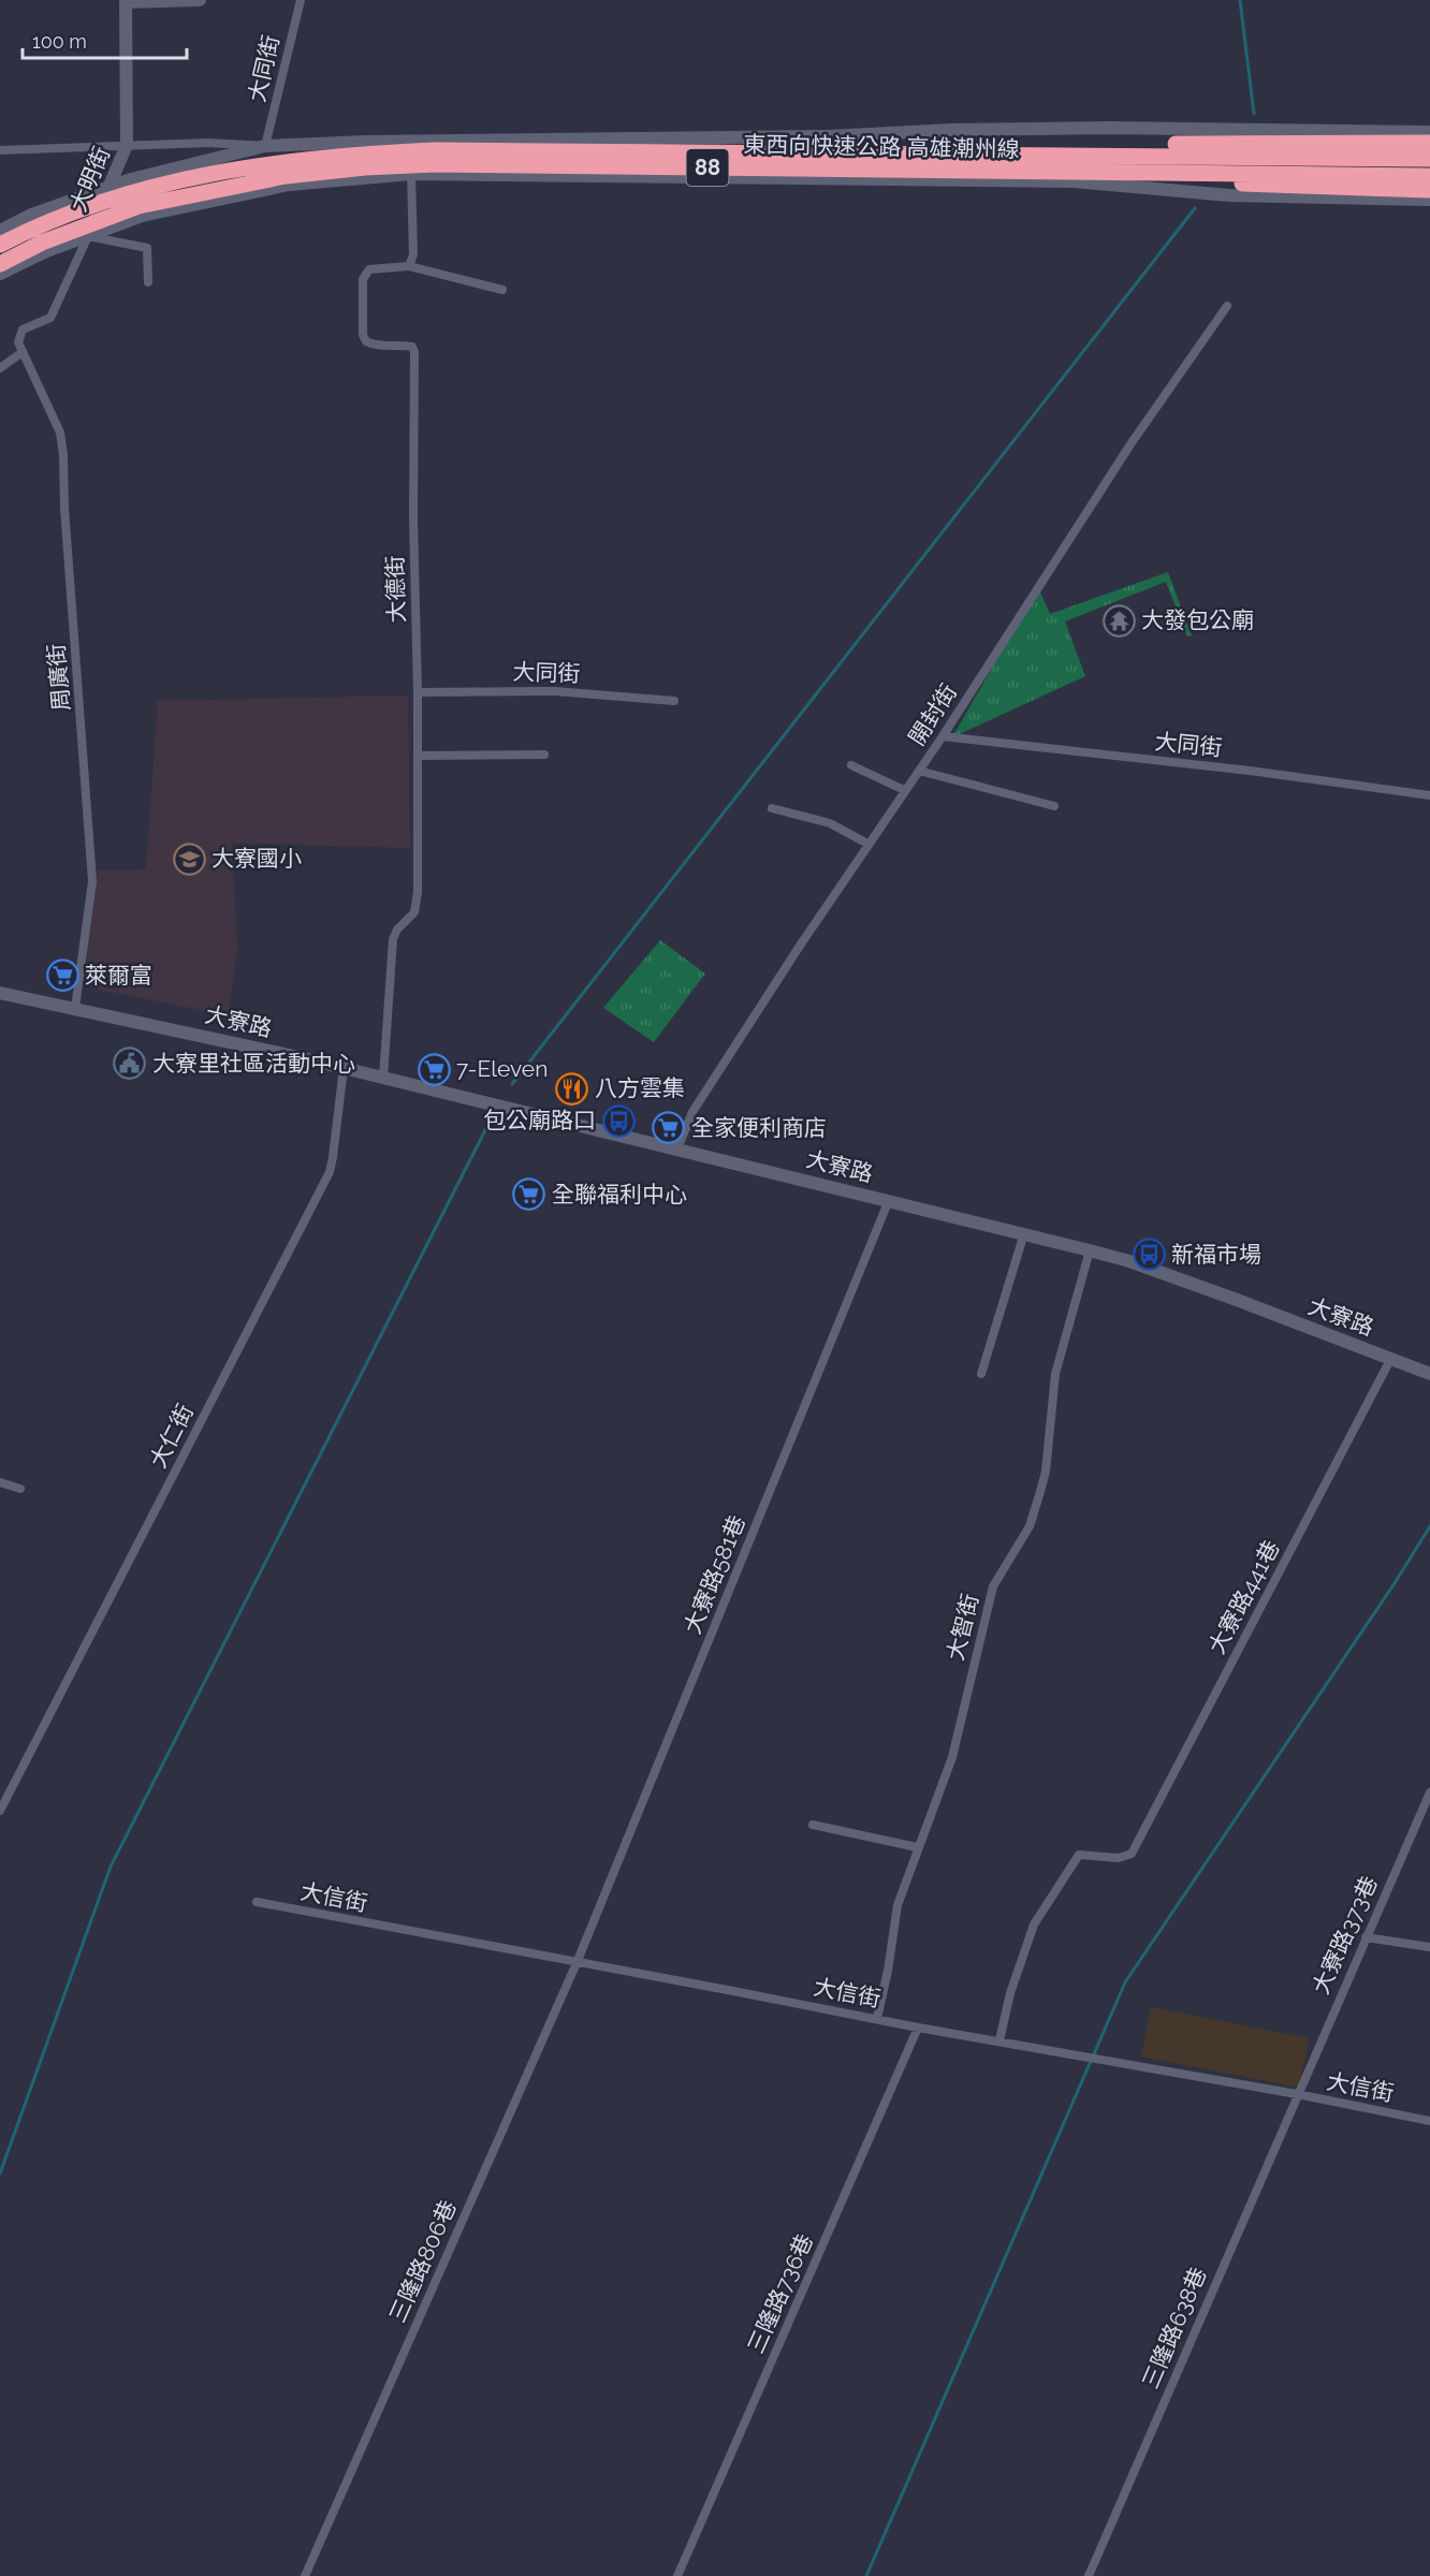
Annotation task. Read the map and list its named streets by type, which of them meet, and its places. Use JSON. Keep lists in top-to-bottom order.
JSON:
{
  "streets": {
    "highway": ["東西向快速公路 高雄潮州線", "88"],
    "main road": ["大明街", "大寮路"],
    "street": [
      "大同街",
      "大德街",
      "周廣街",
      "開封街",
      "大仁街",
      "大寮路581巷",
      "大寮路441巷",
      "大智街",
      "大信街",
      "大寮路373巷",
      "三隆路806巷",
      "三隆路736巷",
      "三隆路638巷"
    ]
  },
  "crossings": [
    ["大同街", "大德街"],
    ["大同街", "開封街"],
    ["大明街", "周廣街"],
    ["大德街", "大寮路"],
    ["周廣街", "大寮路"],
    ["開封街", "大寮路"],
    ["大寮路", "大仁街"],
    ["大寮路", "大寮路581巷"],
    ["大寮路", "大寮路441巷"],
    ["大寮路", "大智街"],
    ["大寮路581巷", "大信街"],
    ["大寮路581巷", "三隆路806巷"],
    ["大寮路441巷", "大信街"],
    ["大智街", "大信街"],
    ["大信街", "大寮路373巷"],
    ["大信街", "三隆路806巷"],
    ["大信街", "三隆路736巷"],
    ["大信街", "三隆路638巷"],
    ["大寮路373巷", "三隆路638巷"]
  ],
  "places": {
    "temple": ["大發包公廟"],
    "school or university": ["大寮國小"],
    "supermarket": [
      "萊爾富",
      "7-Eleven",
      "全家便利商店",
      "全聯福利中心"
    ],
    "public building": ["大寮里社區活動中心"],
    "restaurant": ["八方雲集"],
    "bus stop": ["包公廟路口", "新福市場"]
  },
  "scale_bar": "100 m"
}
